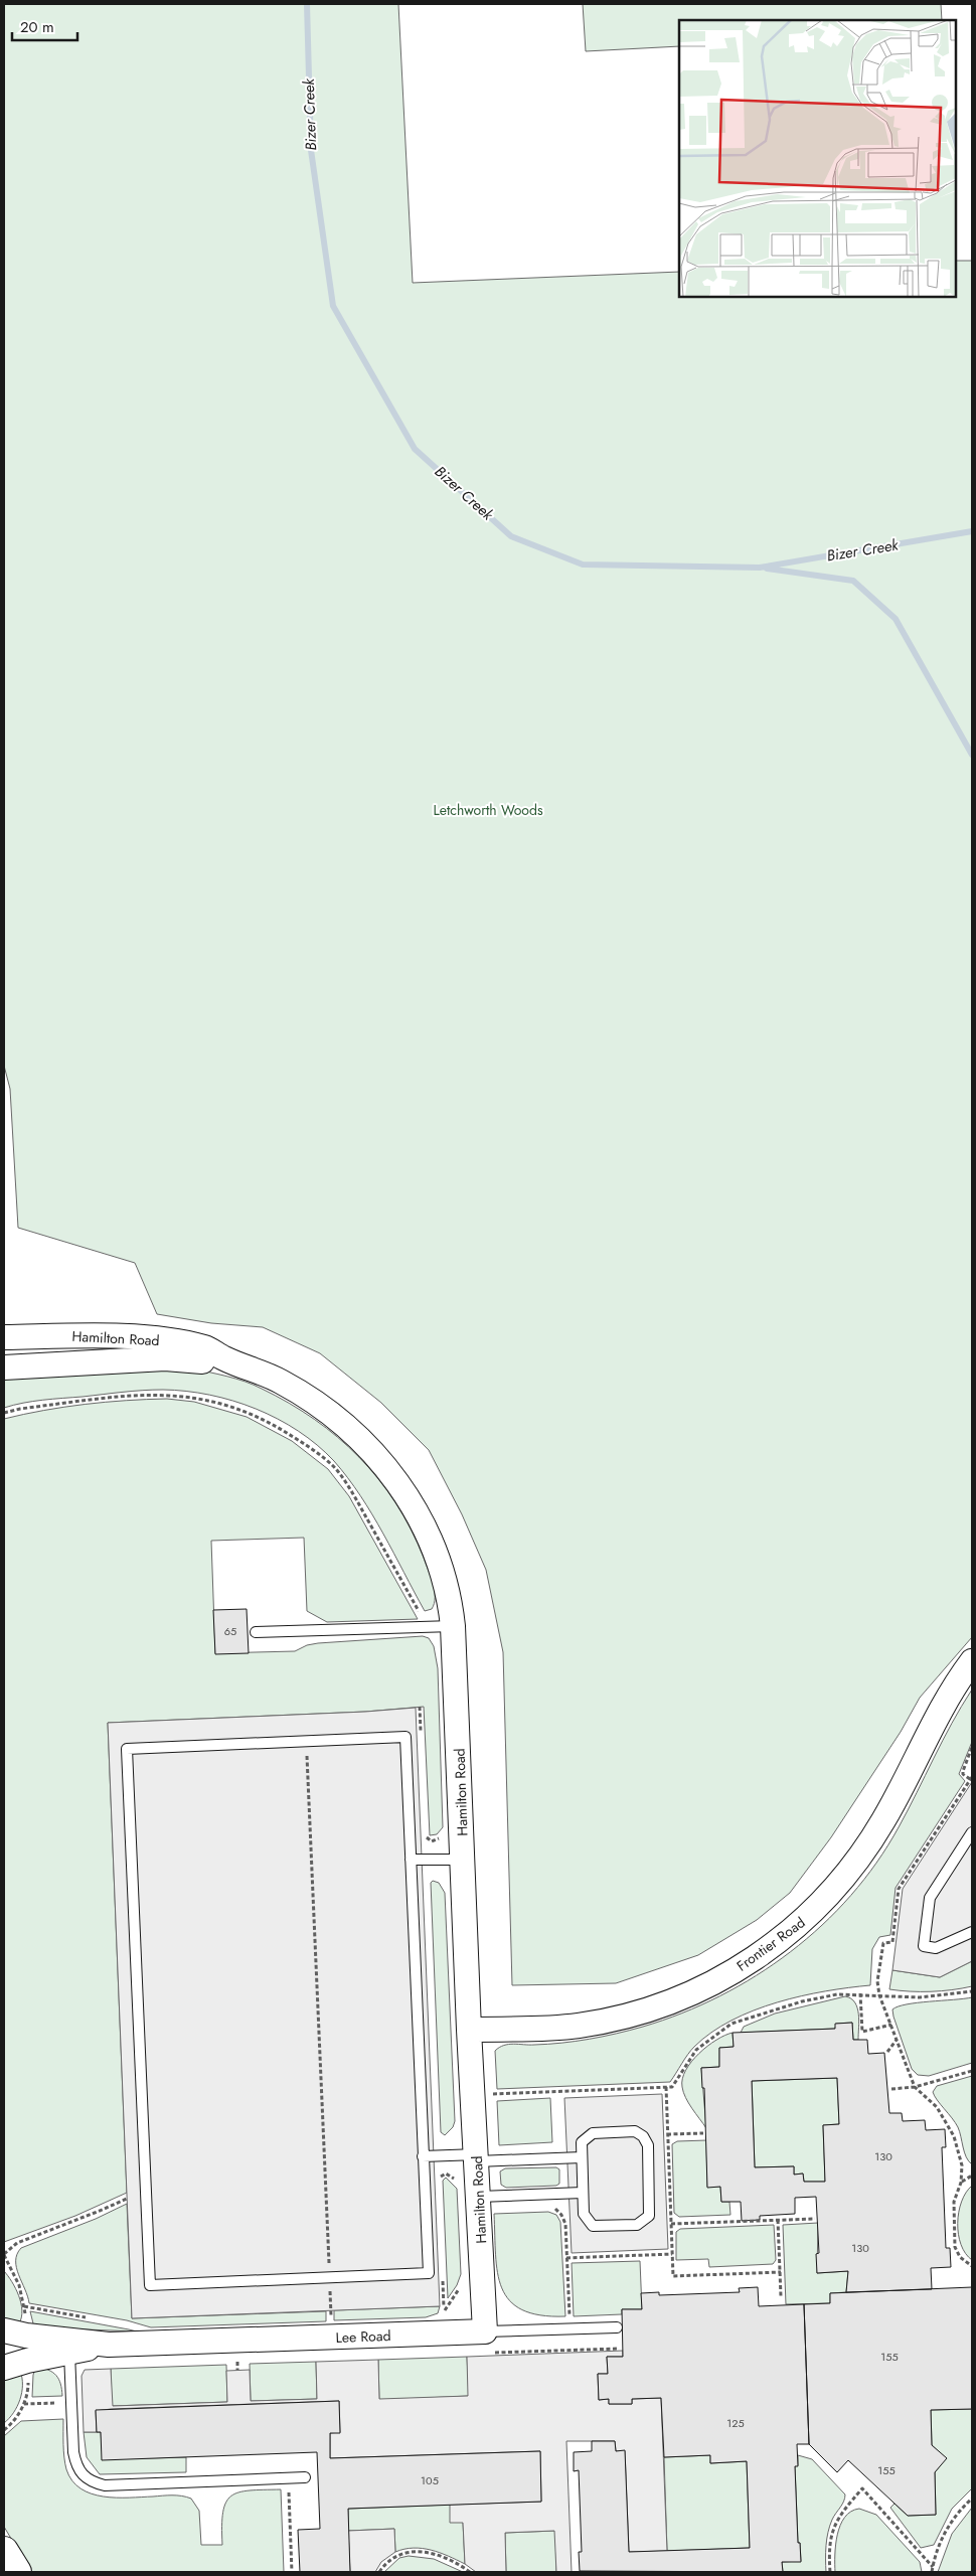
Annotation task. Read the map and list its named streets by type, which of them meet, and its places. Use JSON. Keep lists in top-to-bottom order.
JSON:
{
  "streets": {
    "street": ["Hamilton Road", "Frontier Road", "Lee Road"]
  },
  "crossings": [
    ["Hamilton Road", "Frontier Road"],
    ["Hamilton Road", "Lee Road"]
  ],
  "water": ["Bizer Creek"],
  "parks": ["Letchworth Woods"],
  "house_numbers": [
    "65",
    "130",
    "130",
    "155",
    "125",
    "155",
    "105"
  ],
  "scale_bar": "20 m"
}
